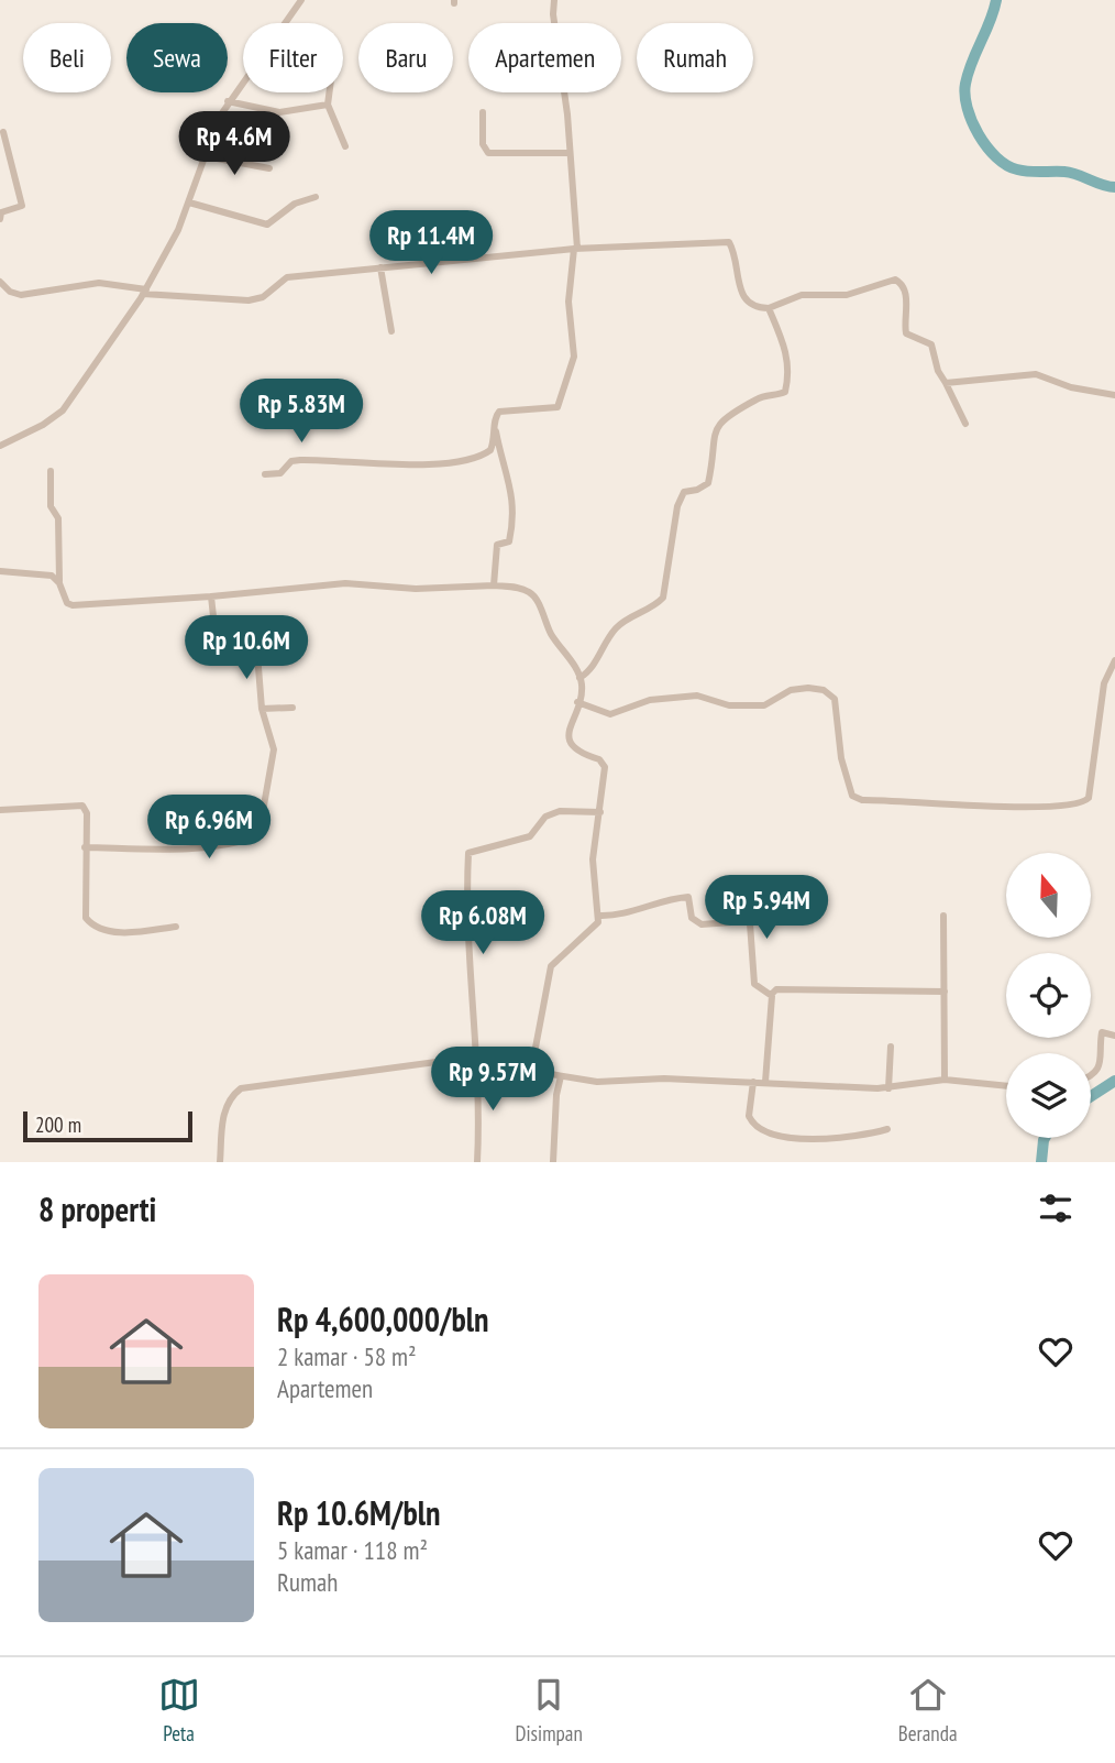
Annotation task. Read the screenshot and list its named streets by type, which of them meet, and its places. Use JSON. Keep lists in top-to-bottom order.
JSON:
{
  "scale_bar": "200 m",
  "north": "top",
  "page": {
    "chip": [
      "Beli",
      "Sewa",
      "Filter",
      "Baru",
      "Apartemen",
      "Rumah"
    ],
    "price": [
      "Rp 4.6M",
      "Rp 11.4M",
      "Rp 5.83M",
      "Rp 10.6M",
      "Rp 6.96M",
      "Rp 5.94M",
      "Rp 6.08M",
      "Rp 9.57M"
    ],
    "scale": "200 m",
    "heading": "8 properti",
    "list": [
      {
        "name": "Rp 4,600,000/bln",
        "note": "2 kamar · 58 m² · Apartemen"
      },
      {
        "name": "Rp 10.6M/bln",
        "note": "5 kamar · 118 m² · Rumah"
      }
    ],
    "tabs": ["Peta", "Disimpan", "Beranda"]
  }
}
